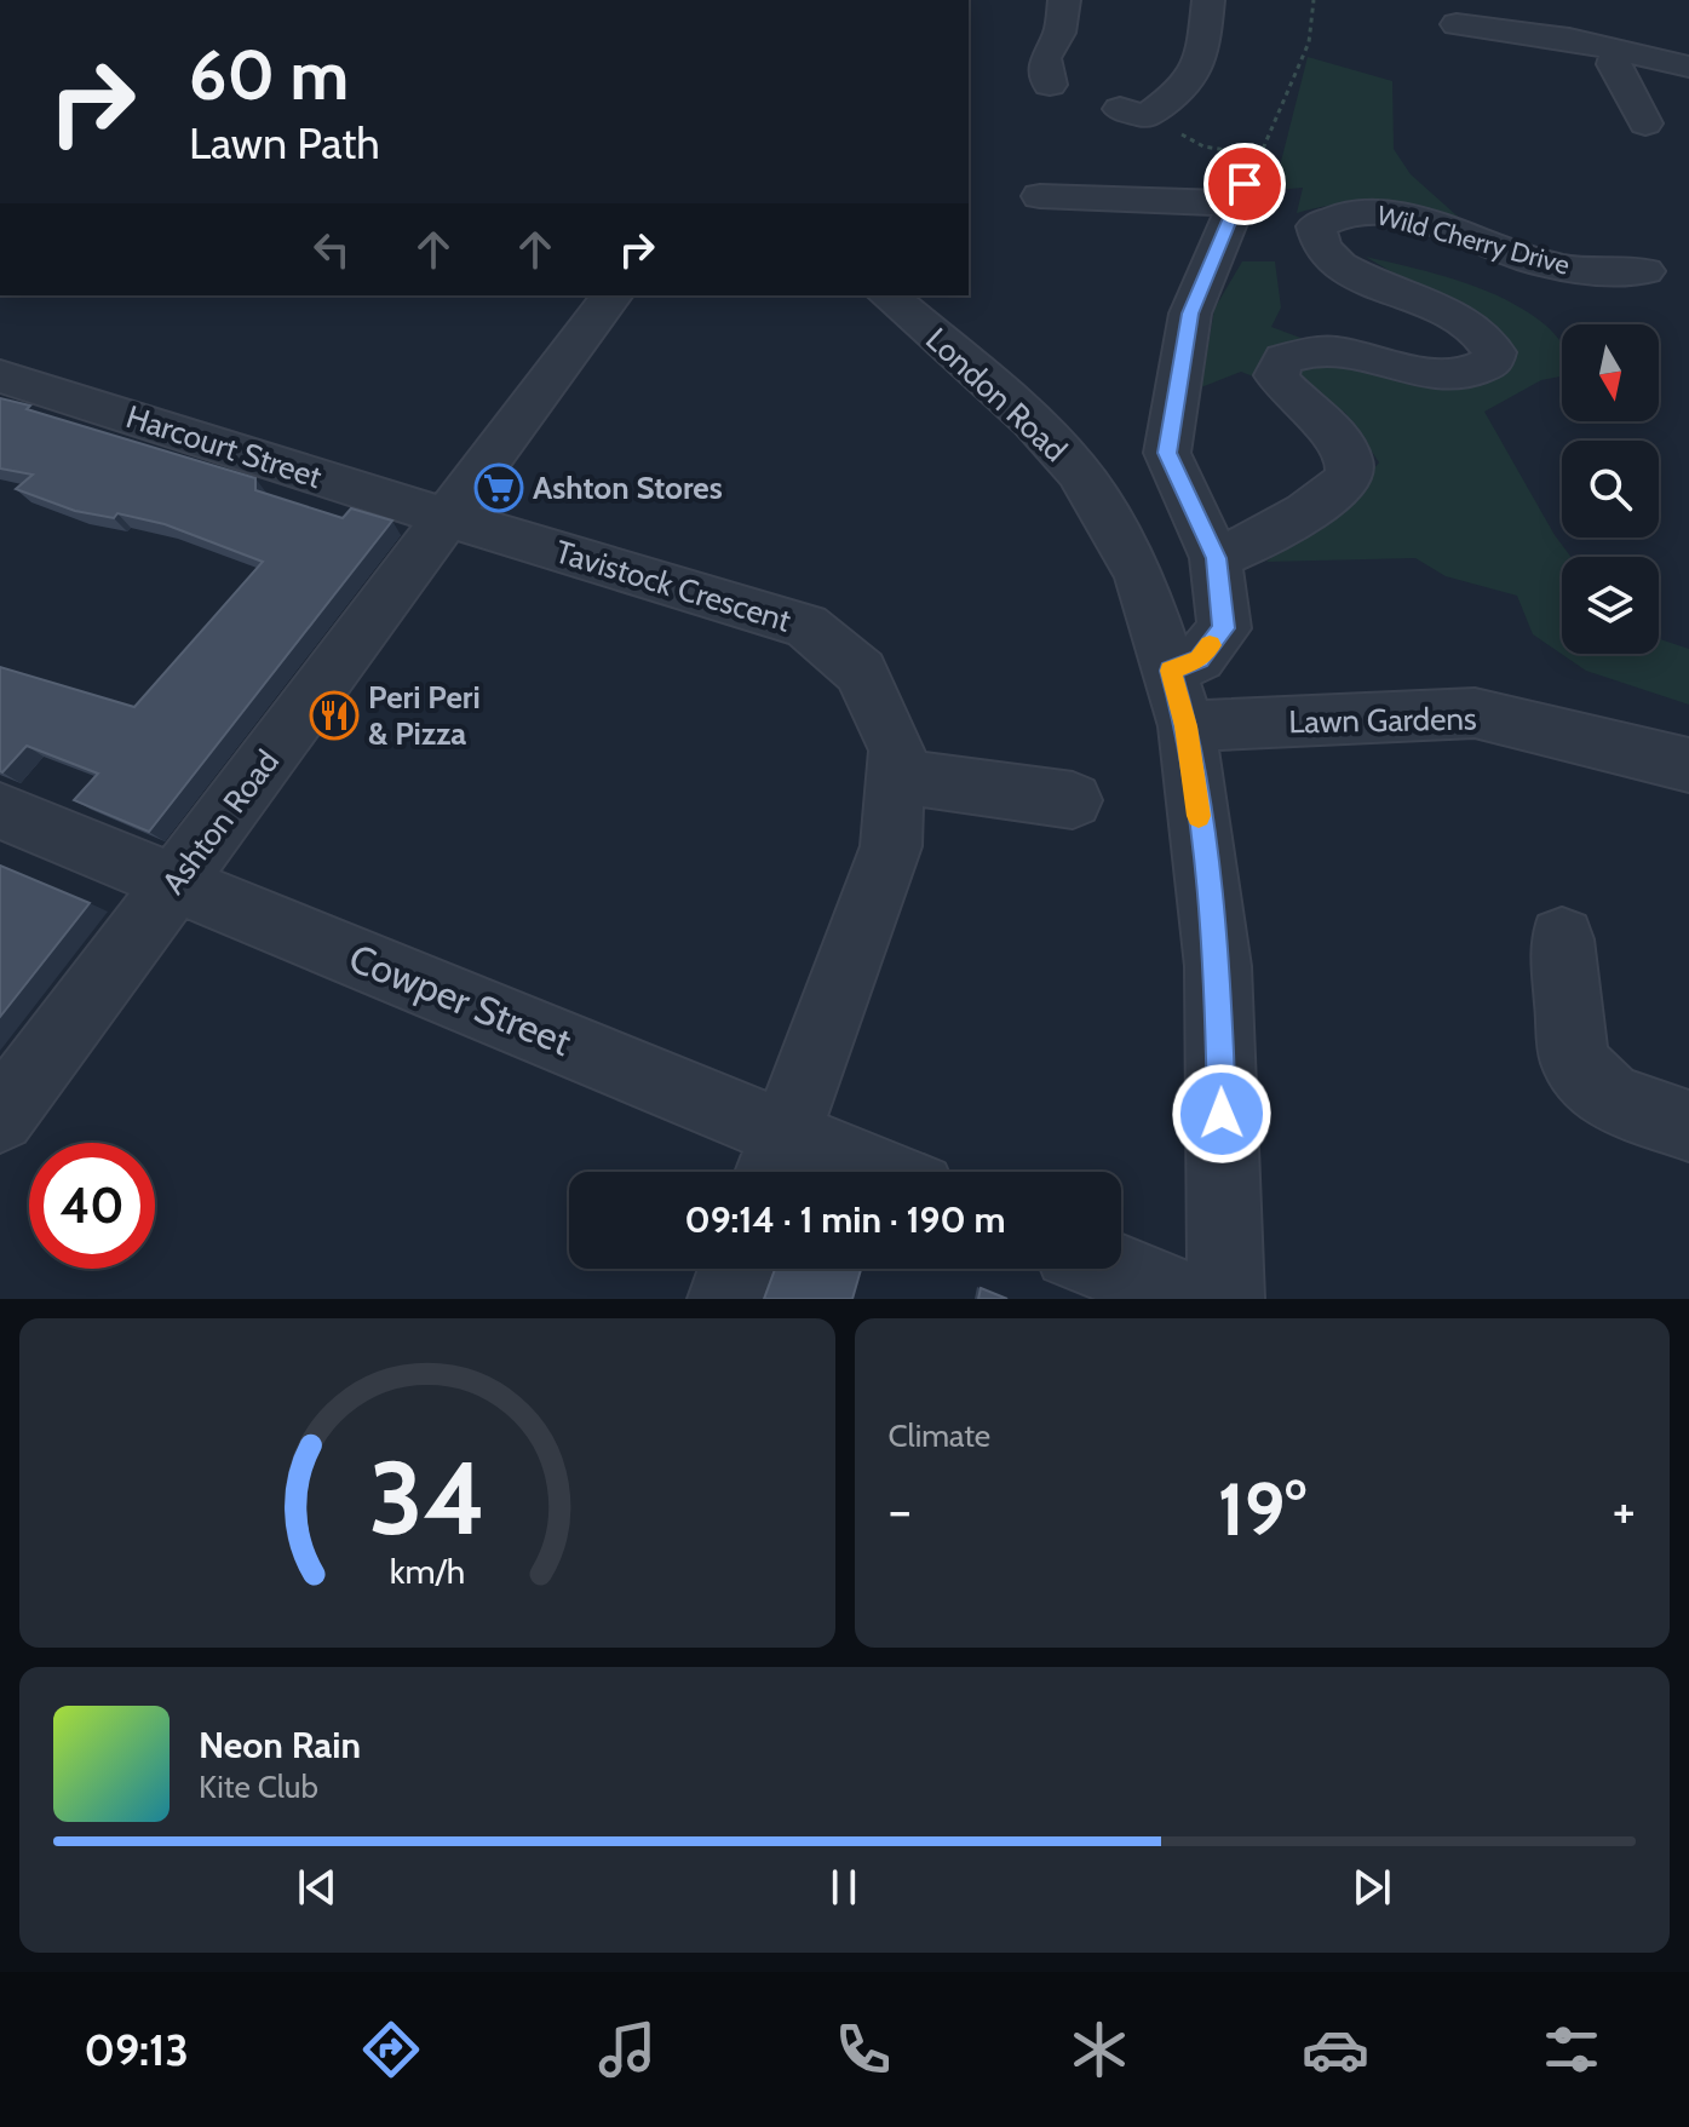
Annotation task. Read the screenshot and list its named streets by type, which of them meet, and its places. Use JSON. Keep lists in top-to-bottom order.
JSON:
{
  "streets": {
    "street": [
      "Wild Cherry Drive",
      "London Road",
      "Harcourt Street",
      "Tavistock Crescent",
      "Lawn Gardens",
      "Ashton Road",
      "Cowper Street"
    ]
  },
  "crossings": [
    ["London Road", "Lawn Gardens"],
    ["Harcourt Street", "Tavistock Crescent"],
    ["Harcourt Street", "Ashton Road"],
    ["Tavistock Crescent", "Ashton Road"],
    ["Tavistock Crescent", "Cowper Street"],
    ["Ashton Road", "Cowper Street"]
  ],
  "places": {
    "supermarket": ["Ashton Stores"],
    "restaurant": ["Peri Peri & Pizza"]
  },
  "north": "bottom",
  "page": {
    "turn": ["60 m", "Lawn Path"],
    "limit": "40",
    "trip": "09:14 · 1 min · 190 m",
    "tile": "Climate",
    "heat": ["−", "19°", "+"],
    "song": ["Neon Rain", "Kite Club"],
    "tabs": "09:13",
    "gauge": ["34", "km/h"]
  }
}
